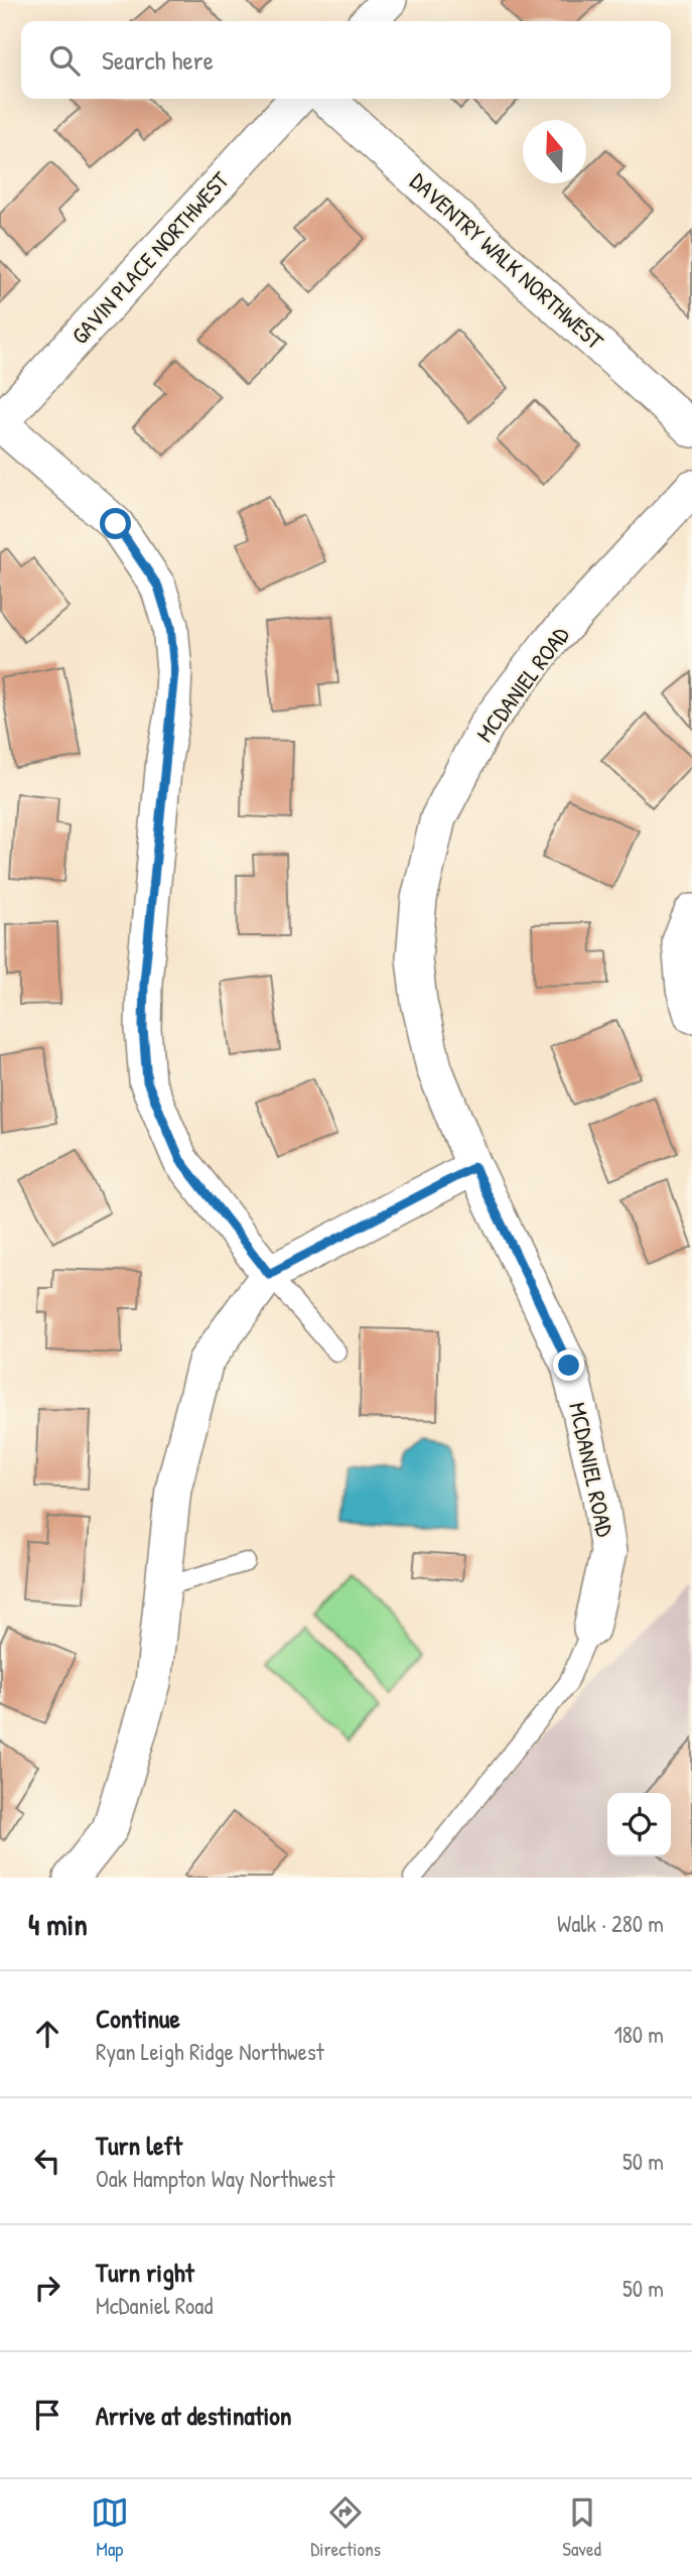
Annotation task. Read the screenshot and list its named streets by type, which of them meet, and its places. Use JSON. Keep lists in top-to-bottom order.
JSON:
{
  "streets": {
    "street": ["GAVIN PLACE NORTHWEST", "DAVENTRY WALK NORTHWEST", "MCDANIEL ROAD"]
  },
  "north": "top",
  "page": {
    "search": "Search here",
    "heading": ["4 min", "Walk · 280 m"],
    "list": [
      ["Continue", "Ryan Leigh Ridge Northwest", "180 m"],
      ["Turn left", "Oak Hampton Way Northwest", "50 m"],
      ["Turn right", "McDaniel Road", "50 m"],
      "Arrive at destination"
    ],
    "nav": ["Map", "Directions", "Saved"]
  }
}
